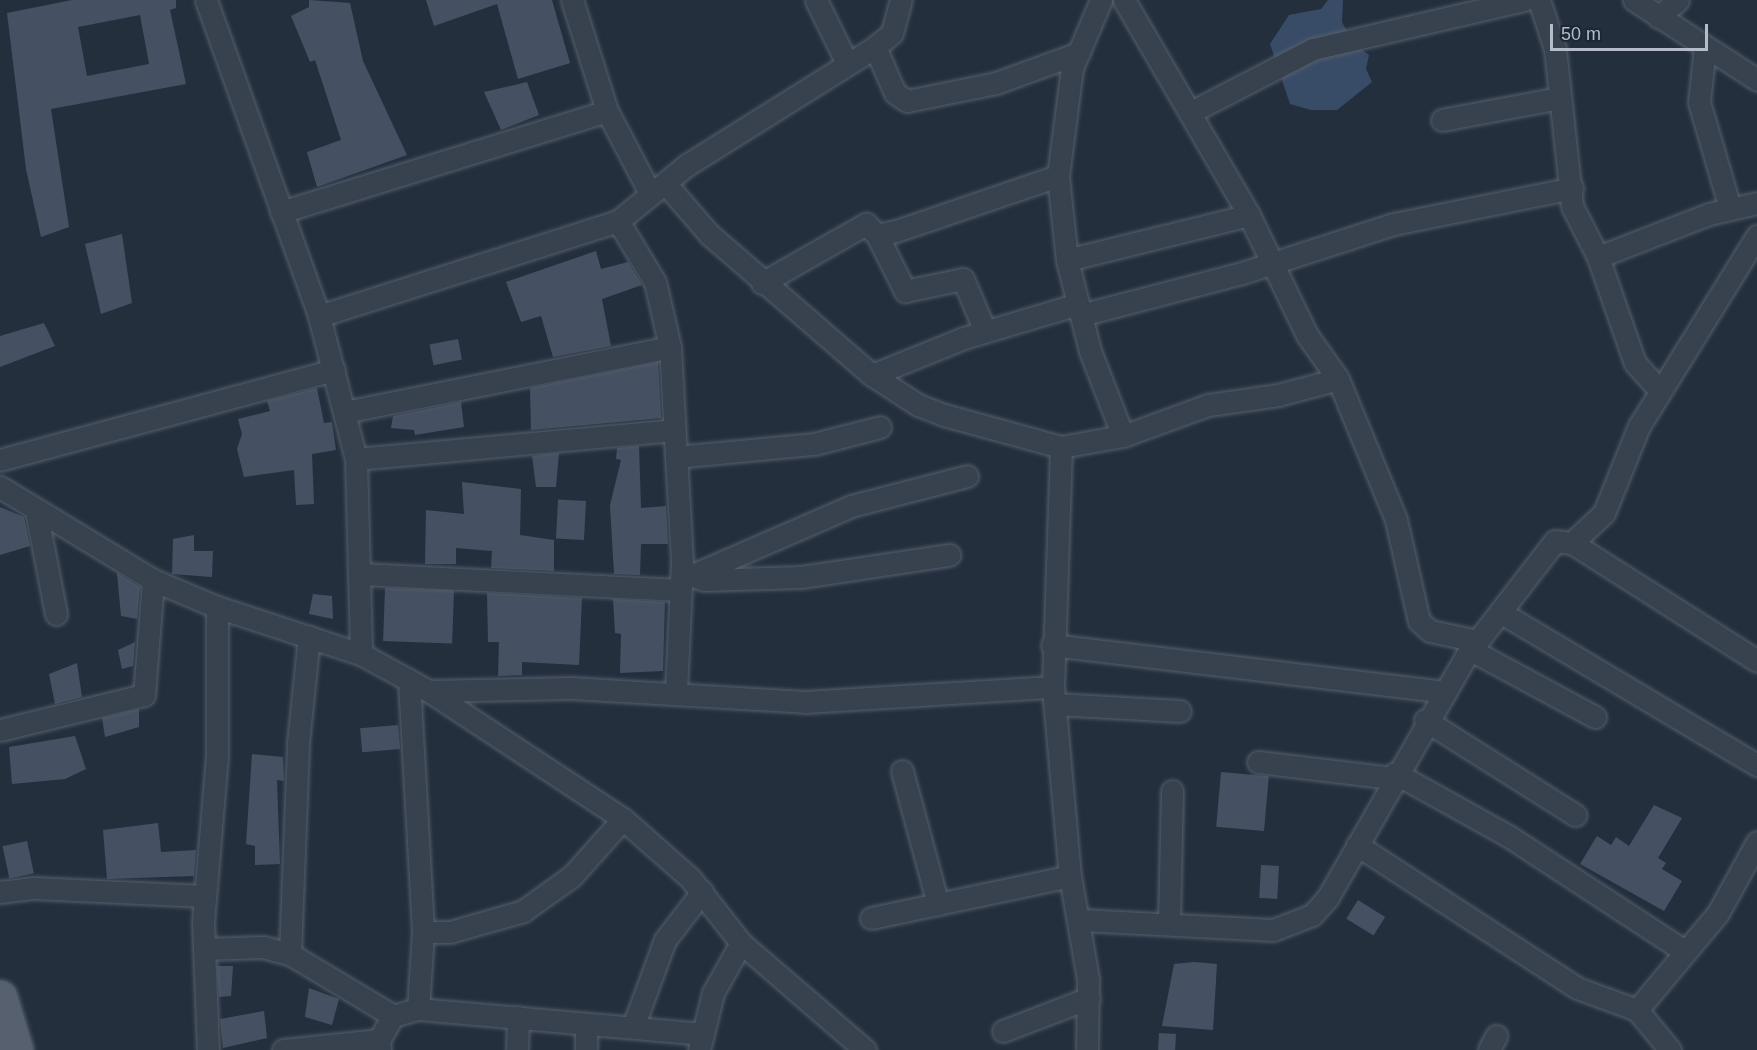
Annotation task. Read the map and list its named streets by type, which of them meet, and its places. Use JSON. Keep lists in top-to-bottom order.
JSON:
{
  "scale_bar": "50 m"
}
